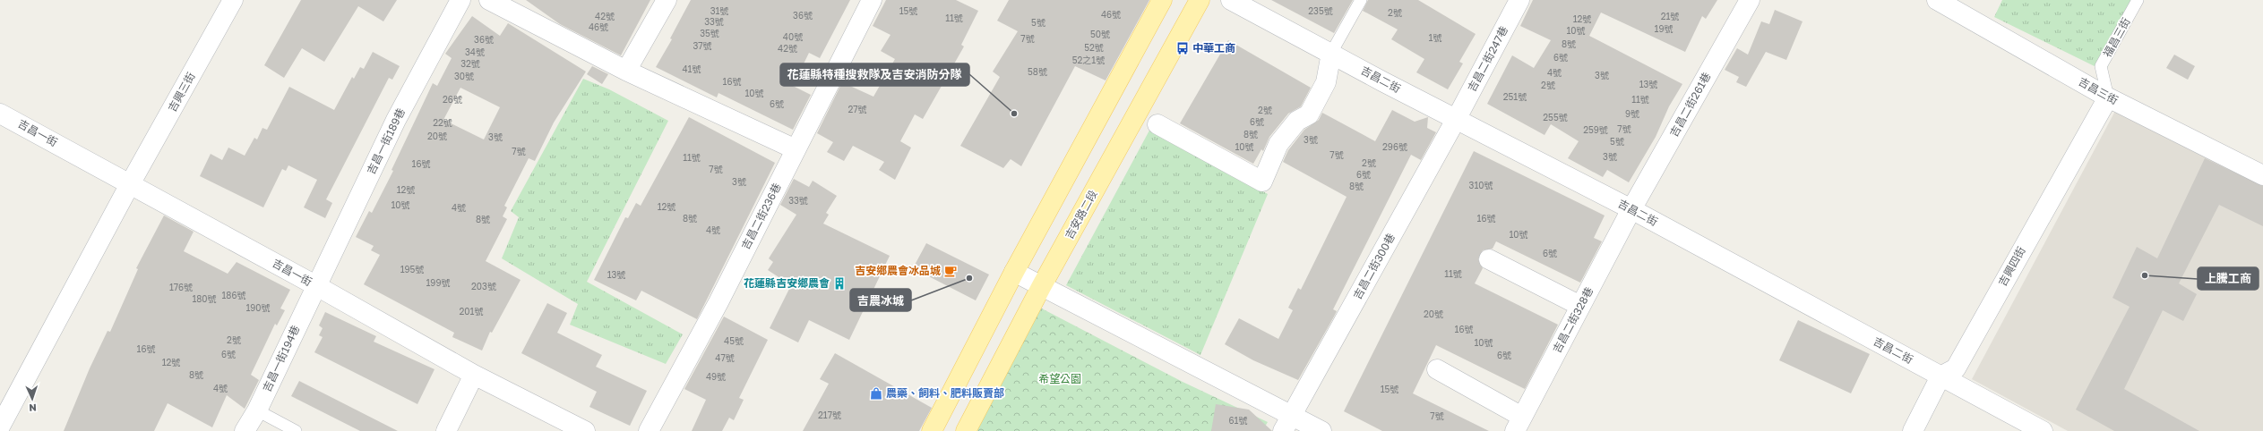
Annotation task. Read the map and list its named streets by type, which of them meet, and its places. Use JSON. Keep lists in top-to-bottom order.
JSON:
{
  "streets": {
    "main road": ["吉安路二段"],
    "street": [
      "吉昌二街247巷",
      "吉昌二街",
      "吉昌三街",
      "吉興三街",
      "吉昌二街261巷",
      "吉昌一街",
      "吉昌一街189巷",
      "吉昌二街236巷",
      "吉昌二街300巷",
      "吉興四街",
      "吉昌二街328巷",
      "吉昌一街194巷"
    ],
    "lane": ["福昌三街"]
  },
  "crossings": [
    ["福昌三街", "吉昌三街"],
    ["福昌三街", "吉興四街"],
    ["吉昌二街247巷", "吉昌二街"],
    ["吉昌二街247巷", "吉昌二街300巷"],
    ["吉昌二街", "吉昌二街261巷"],
    ["吉昌二街", "吉昌二街300巷"],
    ["吉昌二街", "吉興四街"],
    ["吉昌二街", "吉昌二街328巷"],
    ["吉昌三街", "吉興四街"],
    ["吉興三街", "吉昌一街"],
    ["吉昌二街261巷", "吉昌二街328巷"],
    ["吉昌一街", "吉昌一街189巷"],
    ["吉昌一街", "吉昌一街194巷"],
    ["吉昌一街189巷", "吉昌一街194巷"]
  ],
  "parks": ["希望公園"],
  "places": {
    "bus stop": ["中華工商"],
    "other": ["花蓮縣特種搜救隊及吉安消防分隊", "上騰工商", "吉農冰城"],
    "cafe": ["吉安鄉農會冰品城"],
    "building": ["花蓮縣吉安鄉農會"],
    "shop": ["農藥、飼料、肥料販賣部"]
  },
  "house_numbers": [
    "31號",
    "15號",
    "235號",
    "2號",
    "46號",
    "36號",
    "42號",
    "21號",
    "11號",
    "12號",
    "33號",
    "5號",
    "46號",
    "19號",
    "10號",
    "35號",
    "50號",
    "40號",
    "1號",
    "7號",
    "36號",
    "8號",
    "37號",
    "52號",
    "42號",
    "34號",
    "6號",
    "52之1號",
    "32號",
    "41號",
    "58號",
    "4號",
    "3號",
    "30號",
    "16號",
    "13號",
    "2號",
    "10號",
    "251號",
    "26號",
    "11號",
    "6號",
    "27號",
    "2號",
    "9號",
    "255號",
    "6號",
    "22號",
    "7號",
    "259號",
    "8號",
    "20號",
    "3號",
    "3號",
    "5號",
    "10號",
    "296號",
    "7號",
    "7號",
    "3號",
    "11號",
    "2號",
    "16號",
    "7號",
    "6號",
    "3號",
    "310號",
    "8號",
    "12號",
    "33號",
    "10號",
    "12號",
    "4號",
    "8號",
    "16號",
    "8號",
    "4號",
    "10號",
    "6號",
    "195號",
    "11號",
    "13號",
    "199號",
    "203號",
    "176號",
    "186號",
    "180號",
    "190號",
    "201號",
    "20號",
    "16號",
    "2號",
    "45號",
    "10號",
    "16號",
    "6號",
    "6號",
    "47號",
    "12號",
    "8號",
    "49號",
    "4號",
    "15號",
    "217號",
    "7號",
    "61號"
  ],
  "north": "bottom"
}
